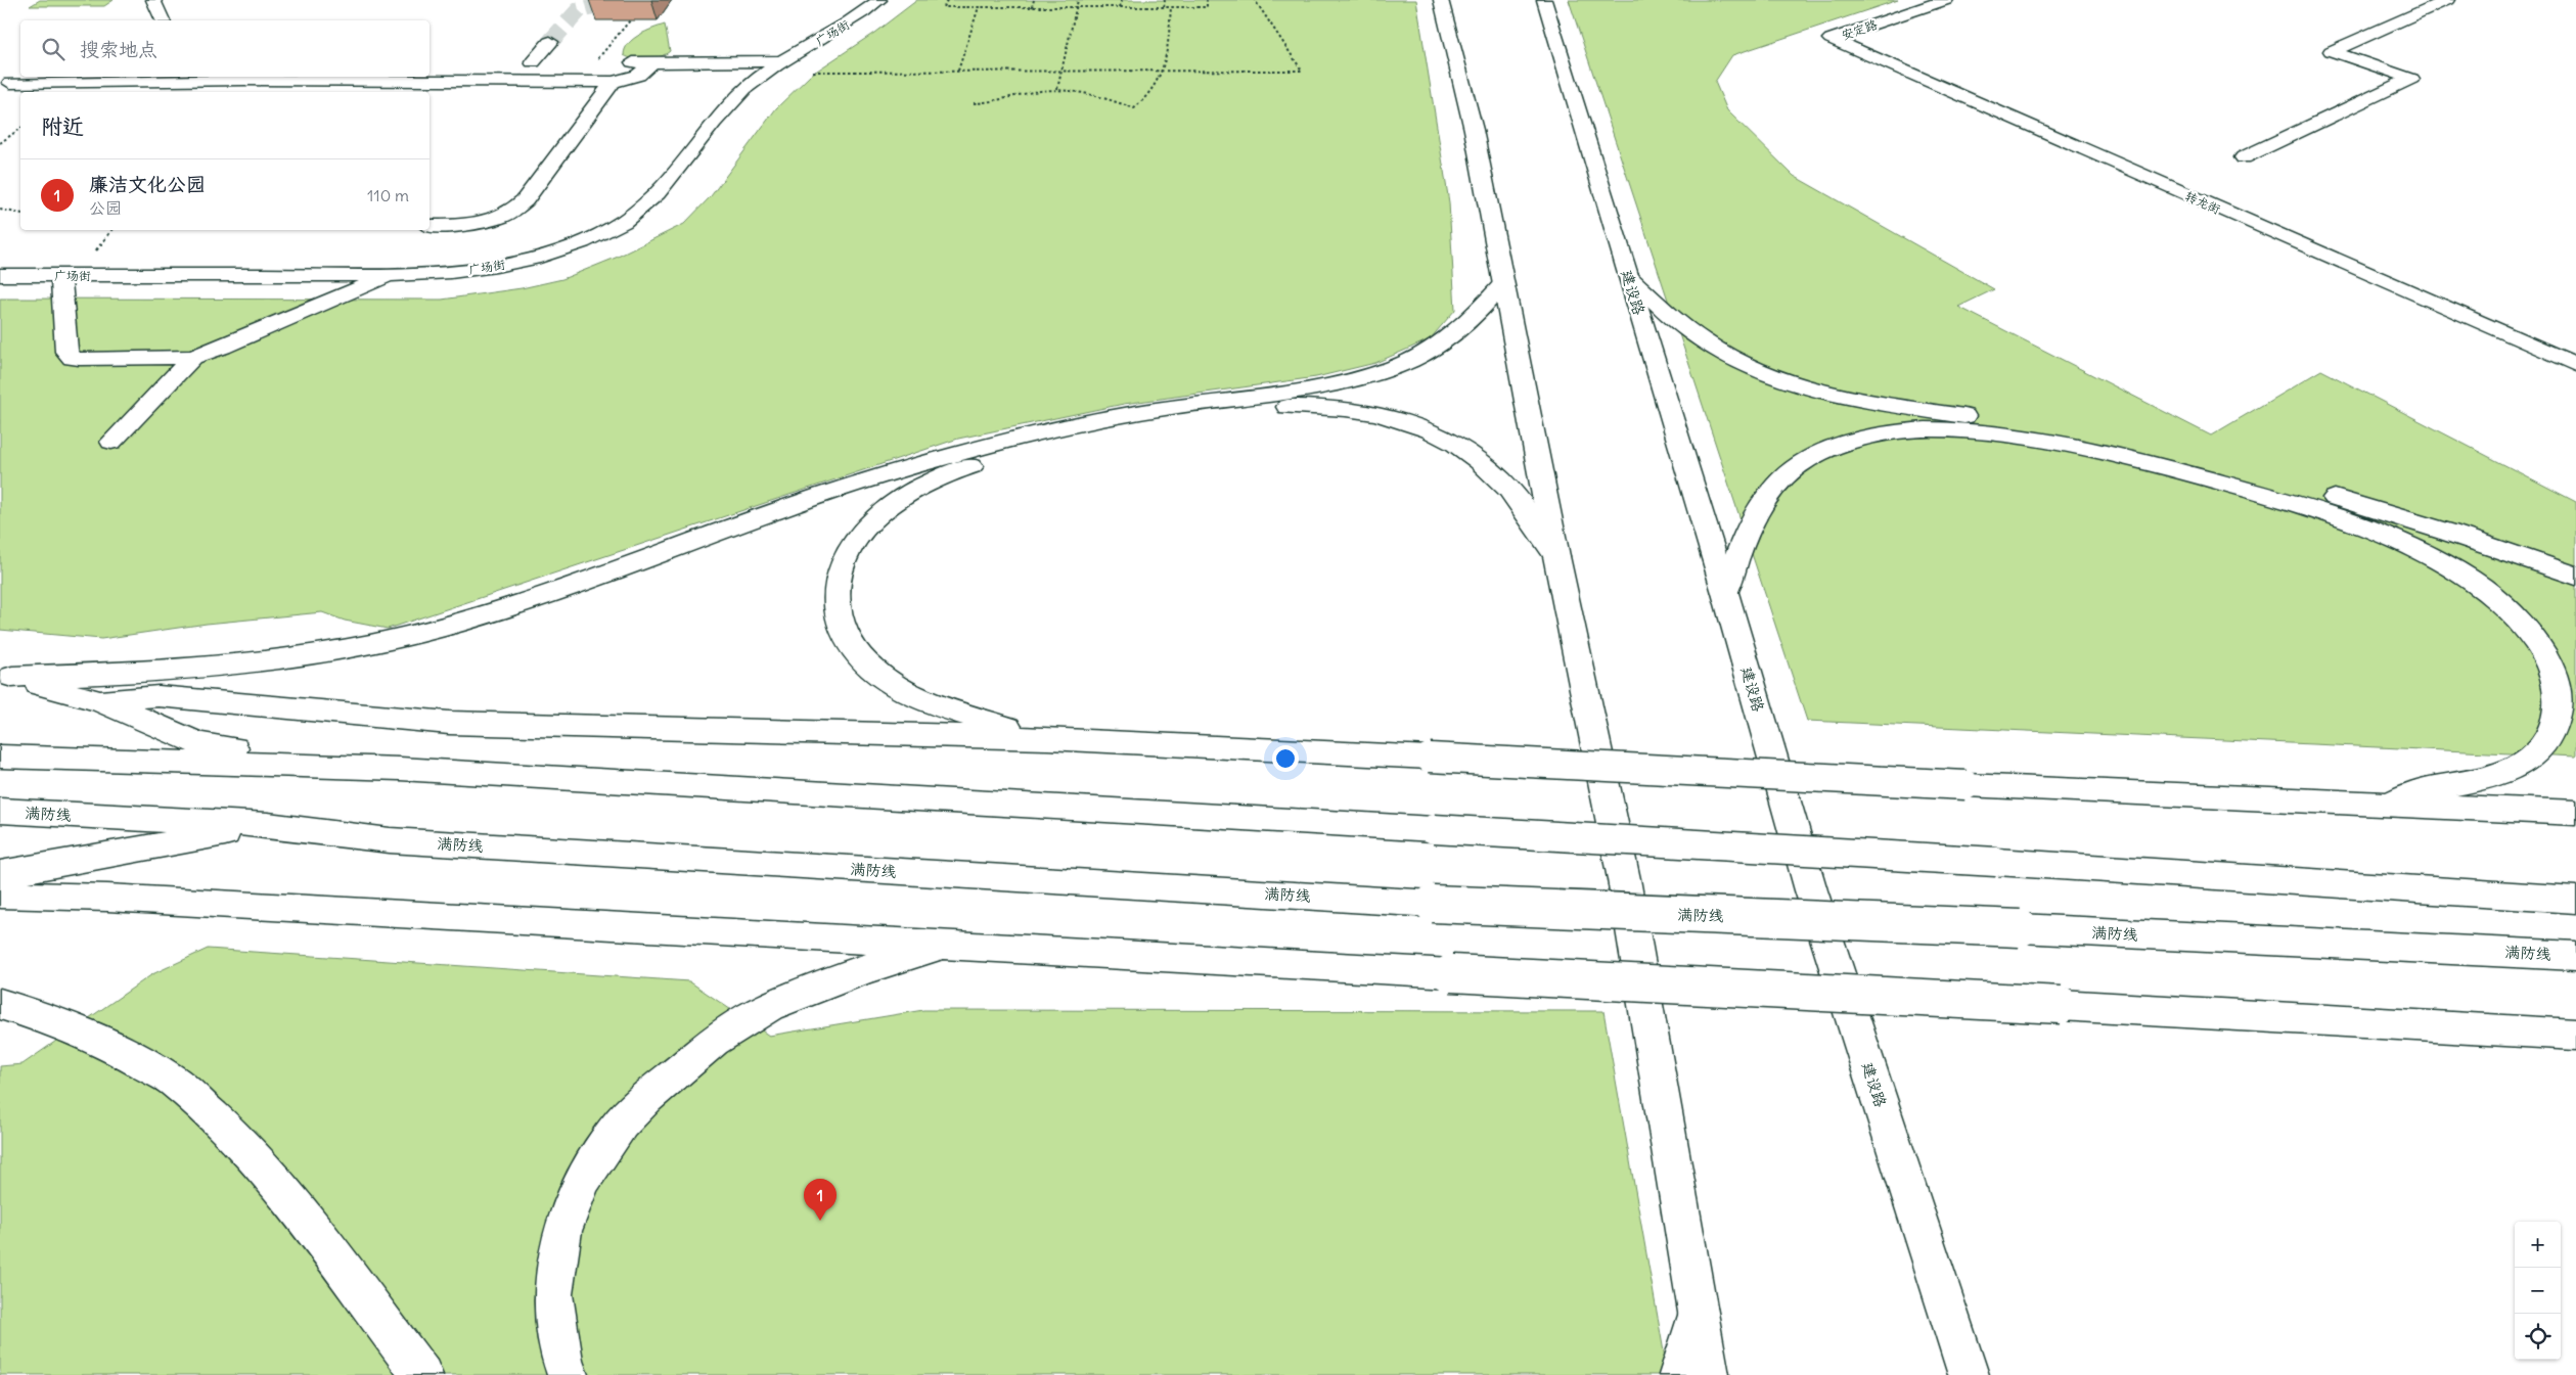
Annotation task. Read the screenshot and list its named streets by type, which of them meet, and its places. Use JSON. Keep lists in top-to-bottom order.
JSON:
{
  "streets": {
    "main road": [
      "安定路",
      "广场街",
      "转龙街",
      "建设路",
      "满防线"
    ]
  },
  "crossings": [
    ["安定路", "转龙街"]
  ],
  "page": {
    "search": "搜索地点",
    "heading": "附近",
    "list": [
      {
        "mark": "1",
        "name": "廉洁文化公园",
        "note": "公园",
        "value": "110 m"
      }
    ],
    "pins": "1",
    "map_buttons": ["+", "−"]
  }
}
